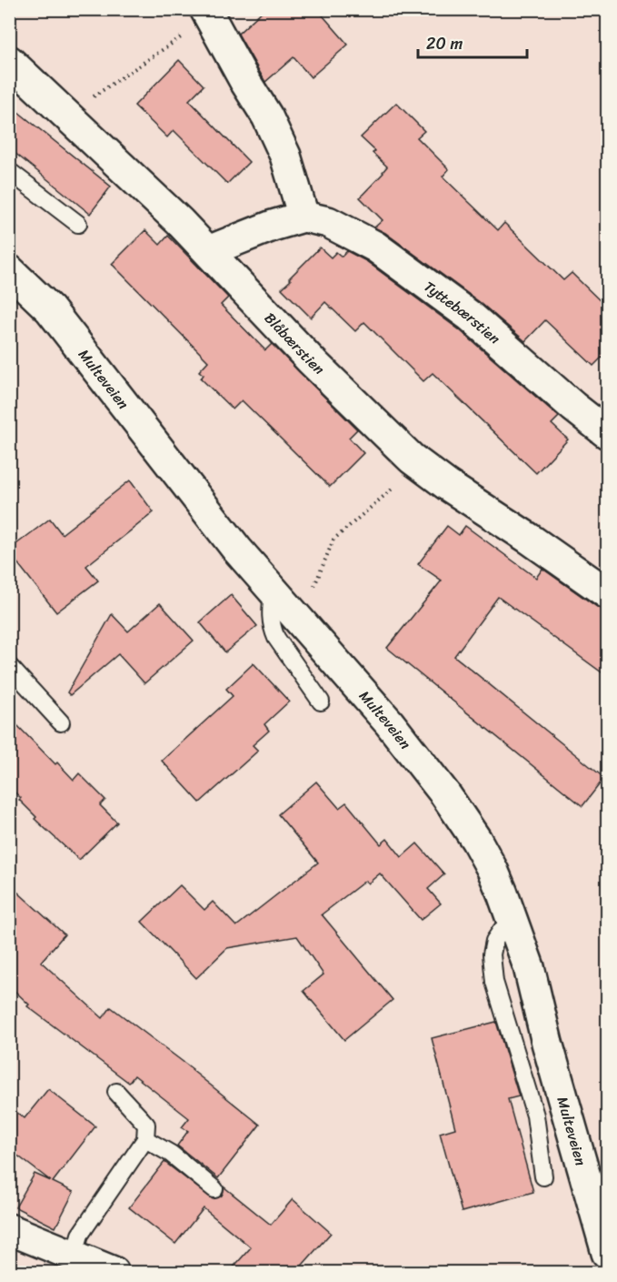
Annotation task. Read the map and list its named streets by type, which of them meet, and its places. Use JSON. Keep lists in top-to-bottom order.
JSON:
{
  "streets": {
    "street": ["Tyttebærstien", "Blåbærstien", "Multeveien"]
  },
  "crossings": [
    ["Tyttebærstien", "Blåbærstien"]
  ],
  "scale_bar": "20 m"
}
